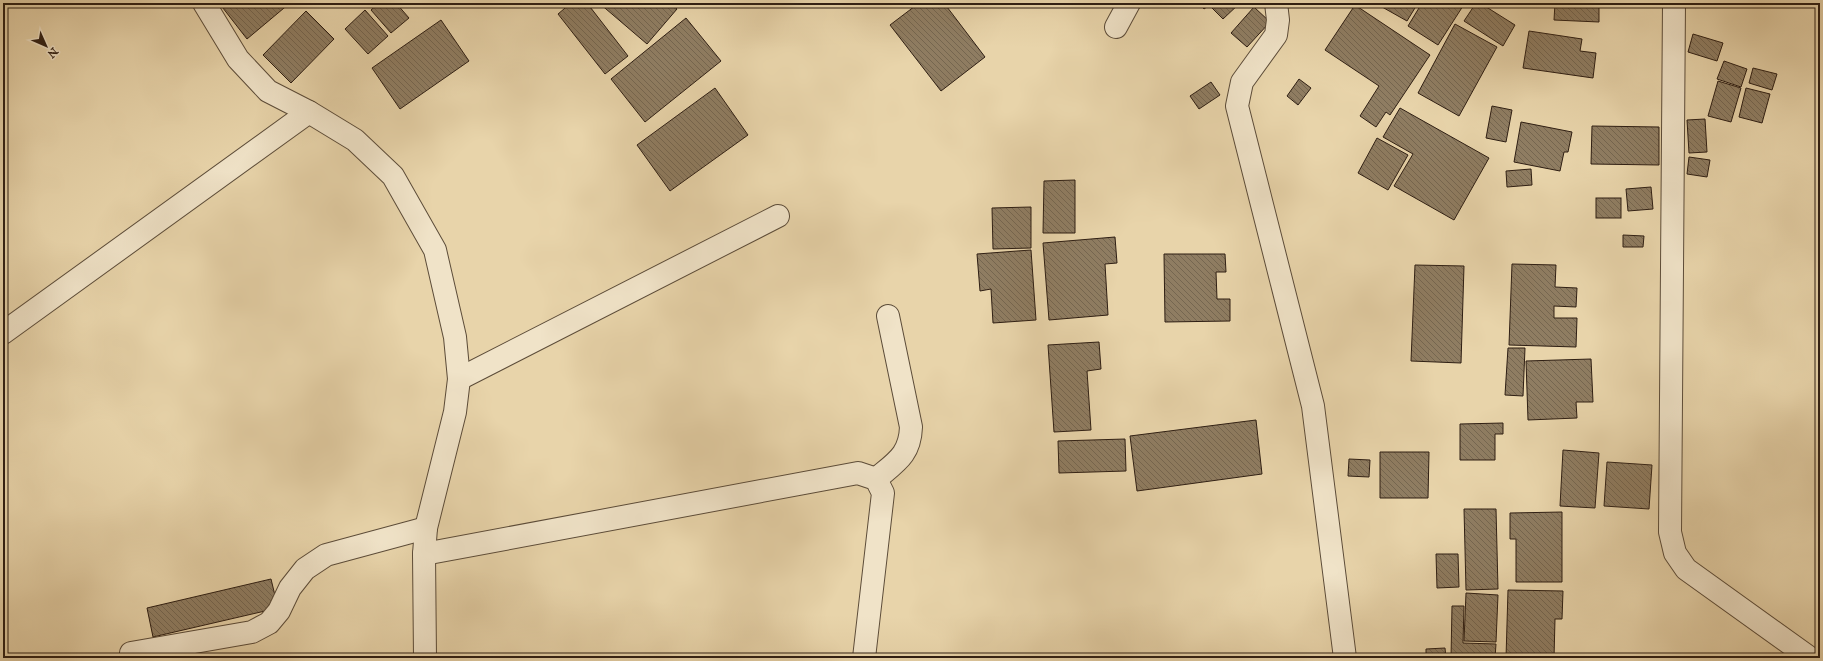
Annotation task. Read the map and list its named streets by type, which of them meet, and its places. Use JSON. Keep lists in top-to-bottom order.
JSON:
{
  "north": "bottom right"
}
